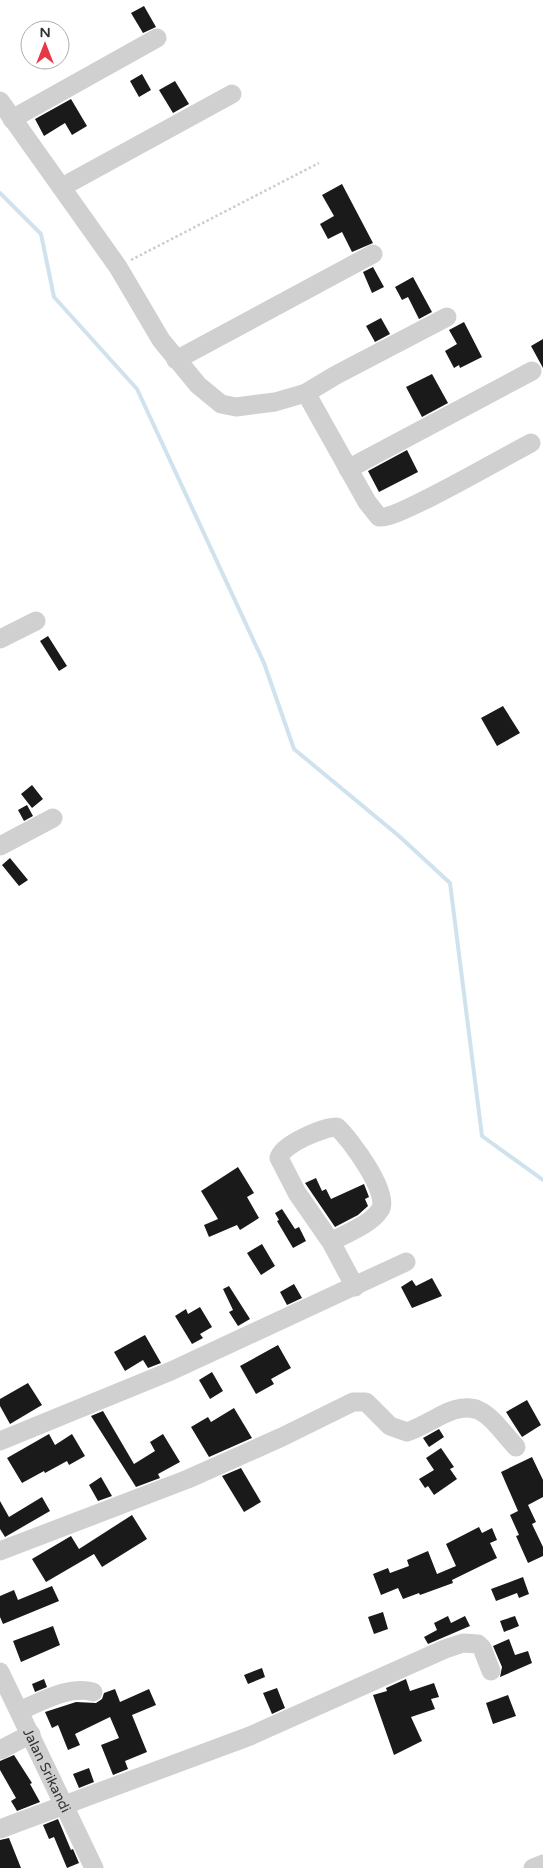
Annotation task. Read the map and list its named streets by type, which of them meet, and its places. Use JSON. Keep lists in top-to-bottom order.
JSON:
{
  "streets": {
    "street": ["Jalan Srikandi"]
  },
  "north": "top"
}
